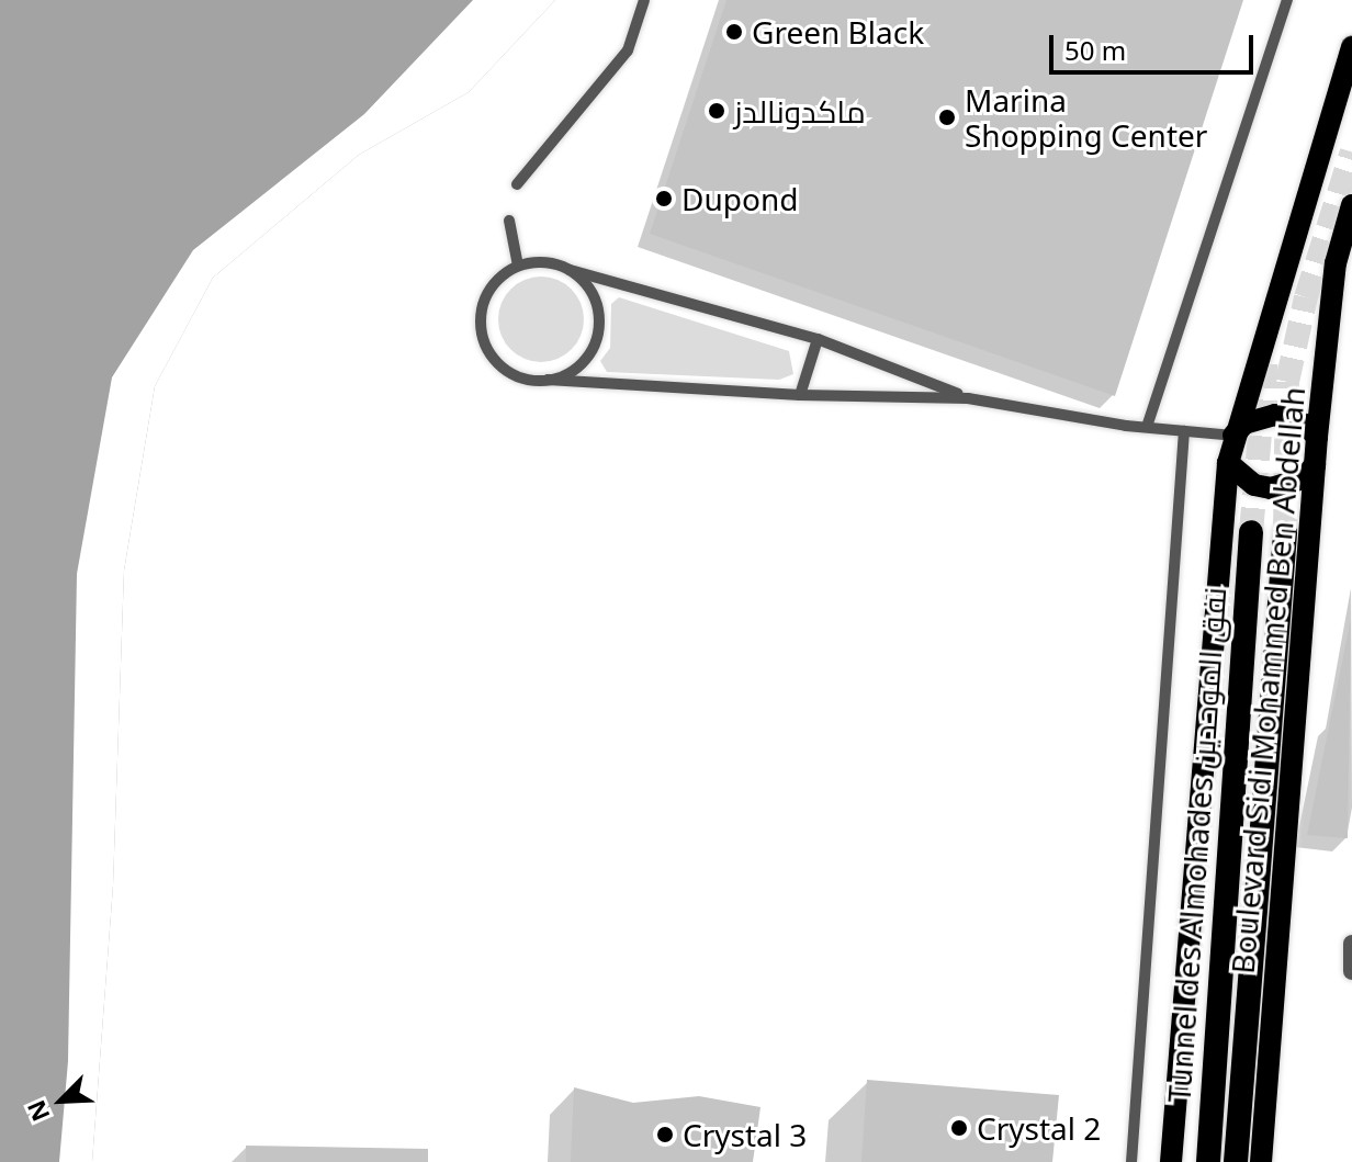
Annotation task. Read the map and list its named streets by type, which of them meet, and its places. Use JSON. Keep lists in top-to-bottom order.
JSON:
{
  "streets": {
    "highway": ["Tunnel des Almohades نفق الموحدين"],
    "main road": ["Boulevard Sidi Mohammed Ben Abdellah"]
  },
  "places": [
    "Green Black",
    "ماكدونالدز",
    "Marina Shopping Center",
    "Dupond",
    "Crystal 2",
    "Crystal 3"
  ],
  "scale_bar": "50 m",
  "north": "bottom left"
}
